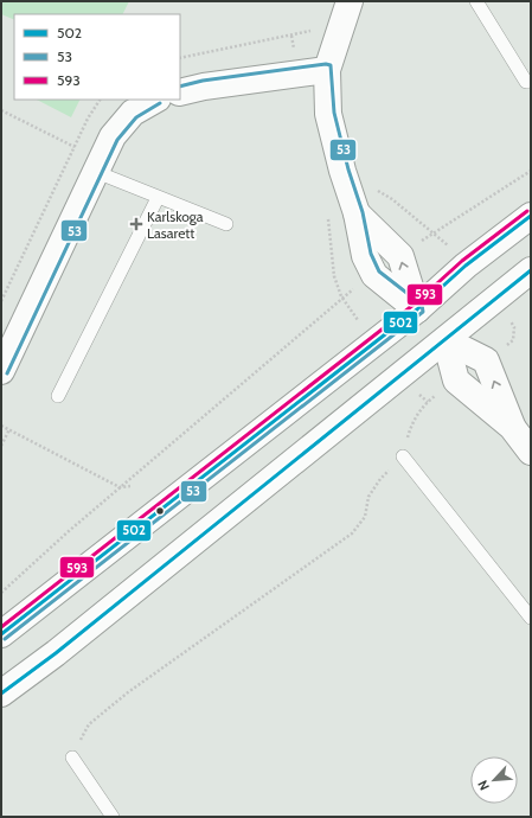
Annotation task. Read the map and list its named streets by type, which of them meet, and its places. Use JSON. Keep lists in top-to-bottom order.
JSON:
{
  "places": {
    "health": ["Karlskoga Lasarett"]
  },
  "lines": ["transit line 53", "transit line 593", "transit line 502"],
  "legend": ["502", "53", "593"],
  "north": "bottom left"
}
